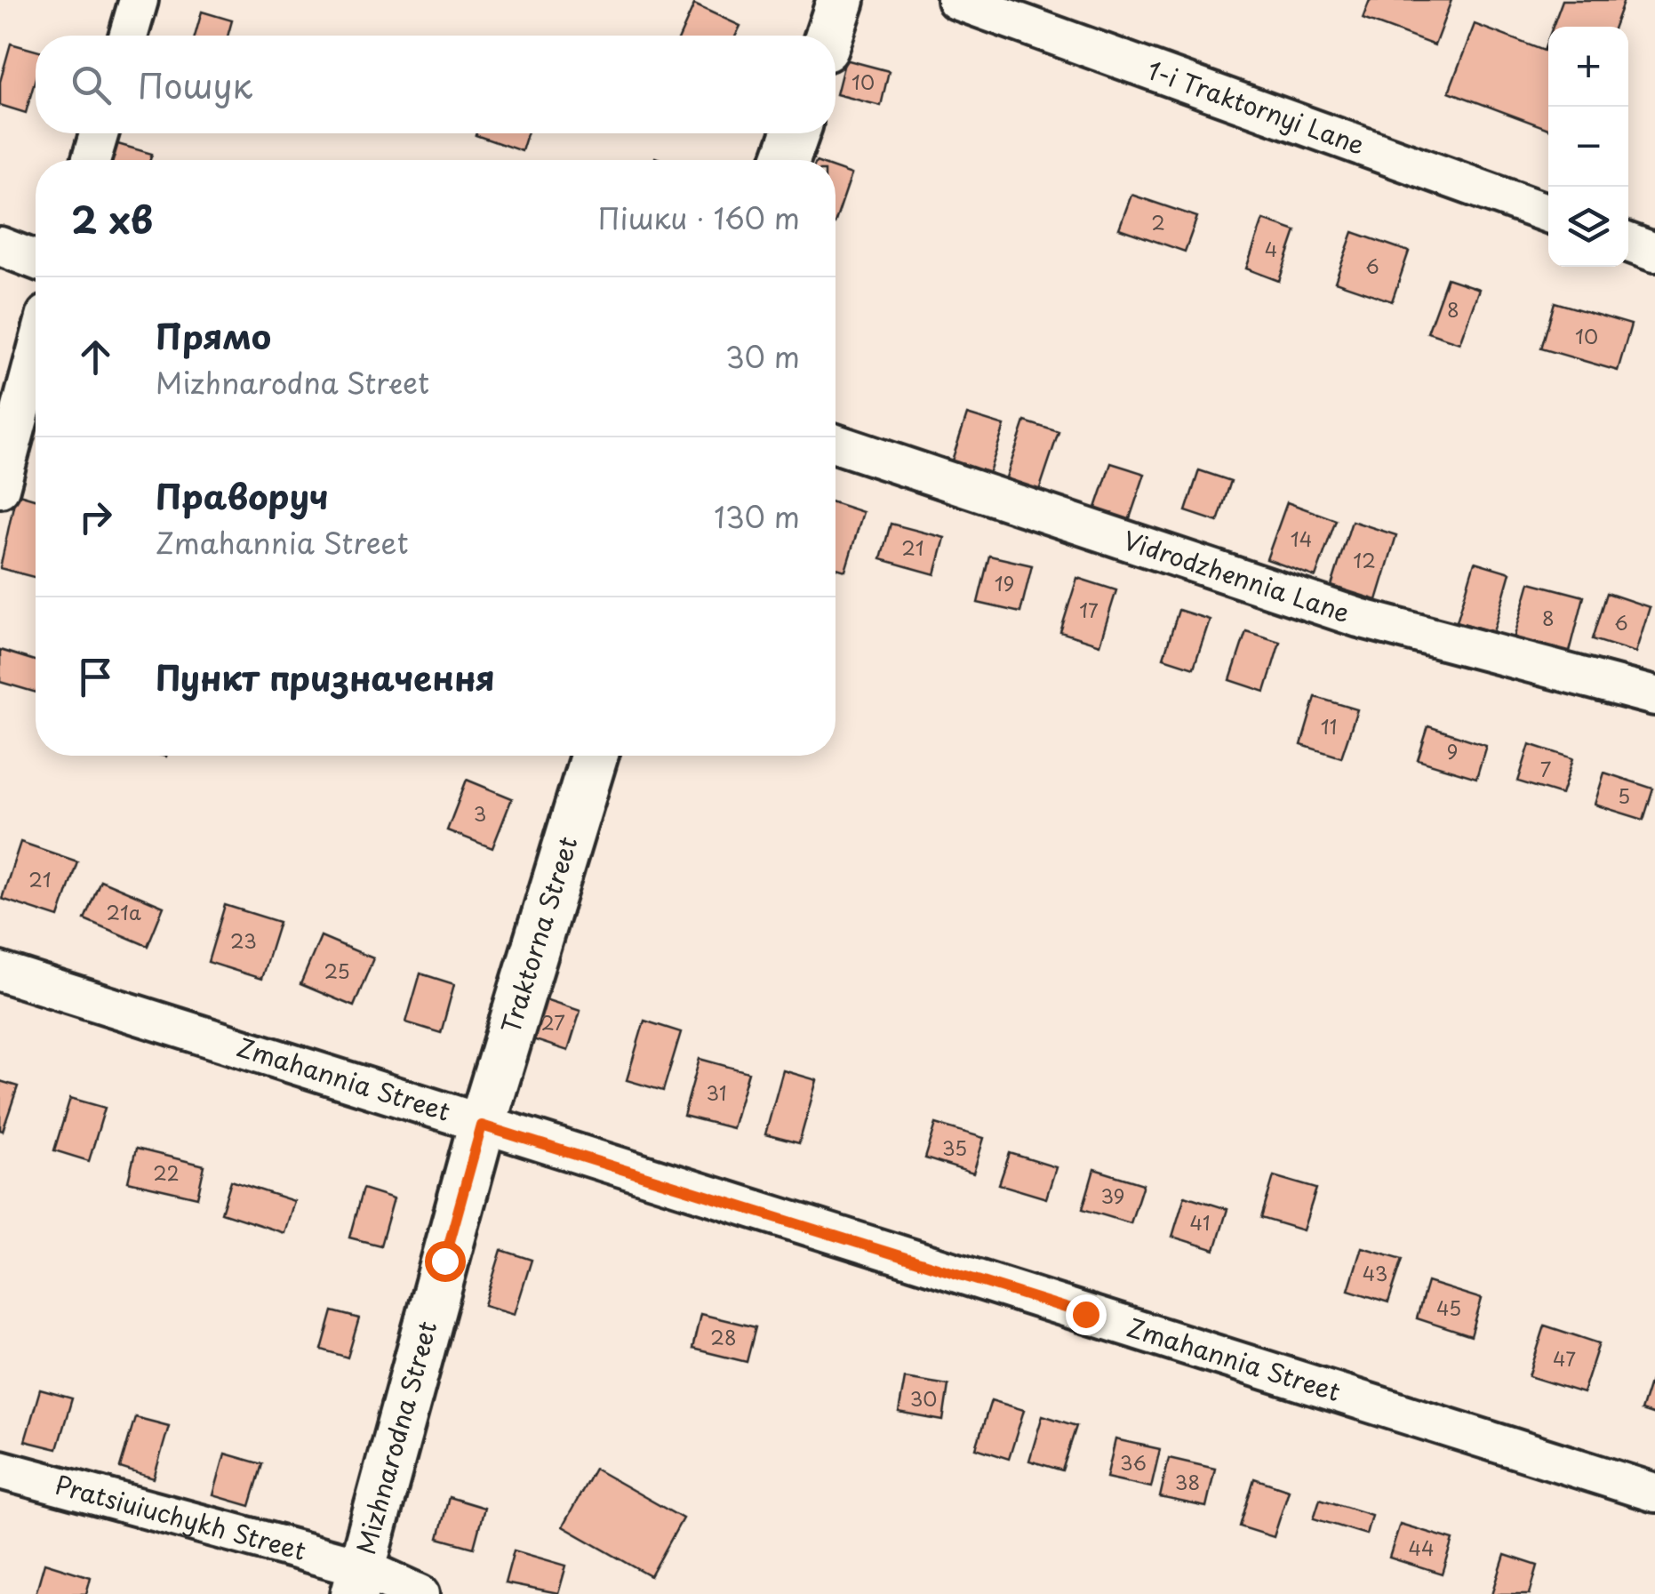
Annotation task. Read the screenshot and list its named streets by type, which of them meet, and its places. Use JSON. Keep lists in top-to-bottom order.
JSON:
{
  "streets": {
    "street": [
      "1-i Traktornyi Lane",
      "Vidrodzhennia Lane",
      "Traktorna Street",
      "Zmahannia Street",
      "Mizhnarodna Street",
      "Pratsiuiuchykh Street"
    ]
  },
  "crossings": [
    ["Traktorna Street", "Zmahannia Street"],
    ["Traktorna Street", "Mizhnarodna Street"],
    ["Zmahannia Street", "Mizhnarodna Street"],
    ["Mizhnarodna Street", "Pratsiuiuchykh Street"]
  ],
  "house_numbers": [
    "10",
    "2",
    "4",
    "6",
    "8",
    "10",
    "14",
    "21",
    "12",
    "19",
    "17",
    "8",
    "6",
    "11",
    "9",
    "7",
    "5",
    "3",
    "21",
    "21а",
    "23",
    "25",
    "27",
    "31",
    "35",
    "22",
    "39",
    "41",
    "43",
    "45",
    "28",
    "47",
    "30",
    "36",
    "38",
    "44"
  ],
  "page": {
    "map_buttons": ["+", "−"],
    "search": "Пошук",
    "heading": ["2 хв", "Пішки · 160 m"],
    "list": [
      ["Прямо", "Mizhnarodna Street", "30 m"],
      ["Праворуч", "Zmahannia Street", "130 m"],
      "Пункт призначення"
    ]
  }
}
